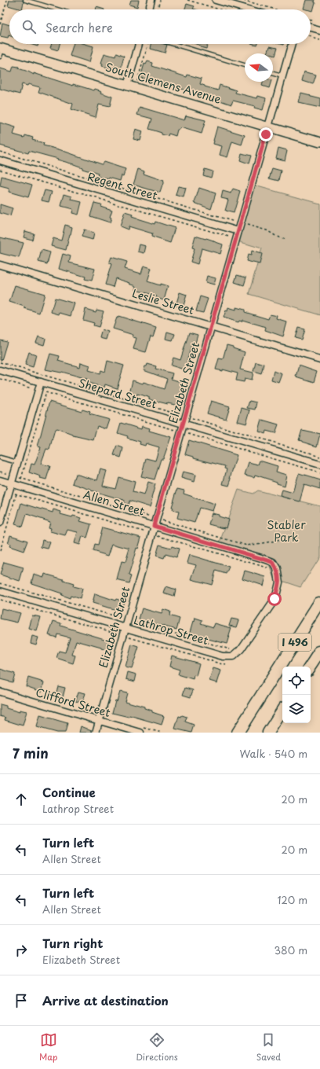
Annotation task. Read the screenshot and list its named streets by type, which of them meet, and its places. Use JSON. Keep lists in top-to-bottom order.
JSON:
{
  "streets": {
    "highway": ["I 496"],
    "street": [
      "South Clemens Avenue",
      "Regent Street",
      "Leslie Street",
      "Elizabeth Street",
      "Shepard Street",
      "Allen Street",
      "Lathrop Street",
      "Clifford Street"
    ]
  },
  "crossings": [
    ["South Clemens Avenue", "Elizabeth Street"],
    ["Regent Street", "Elizabeth Street"],
    ["Leslie Street", "Elizabeth Street"],
    ["Elizabeth Street", "Shepard Street"],
    ["Elizabeth Street", "Allen Street"],
    ["Elizabeth Street", "Lathrop Street"],
    ["Elizabeth Street", "Clifford Street"],
    ["Allen Street", "Lathrop Street"]
  ],
  "parks": ["Stabler Park"],
  "north": "left",
  "page": {
    "search": "Search here",
    "heading": ["7 min", "Walk · 540 m"],
    "list": [
      ["Continue", "Lathrop Street", "20 m"],
      ["Turn left", "Allen Street", "20 m"],
      ["Turn left", "Allen Street", "120 m"],
      ["Turn right", "Elizabeth Street", "380 m"],
      "Arrive at destination"
    ],
    "nav": ["Map", "Directions", "Saved"]
  }
}
